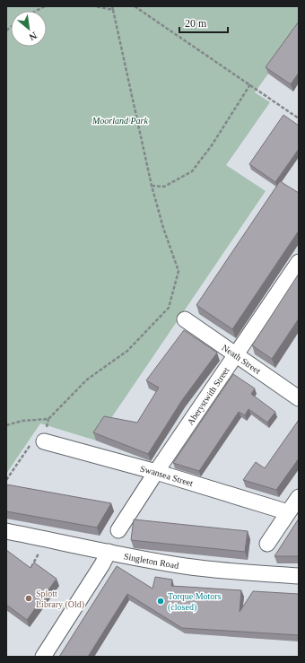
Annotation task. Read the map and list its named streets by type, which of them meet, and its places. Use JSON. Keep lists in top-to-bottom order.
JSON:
{
  "streets": {
    "street": [
      "Neath Street",
      "Aberystwith Street",
      "Swansea Street",
      "Singleton Road"
    ]
  },
  "crossings": [
    ["Neath Street", "Aberystwith Street"],
    ["Aberystwith Street", "Swansea Street"]
  ],
  "parks": ["Moorland Park"],
  "places": ["Splott Library (Old)", "Torque Motors (closed)"],
  "scale_bar": "20 m",
  "north": "bottom right"
}
